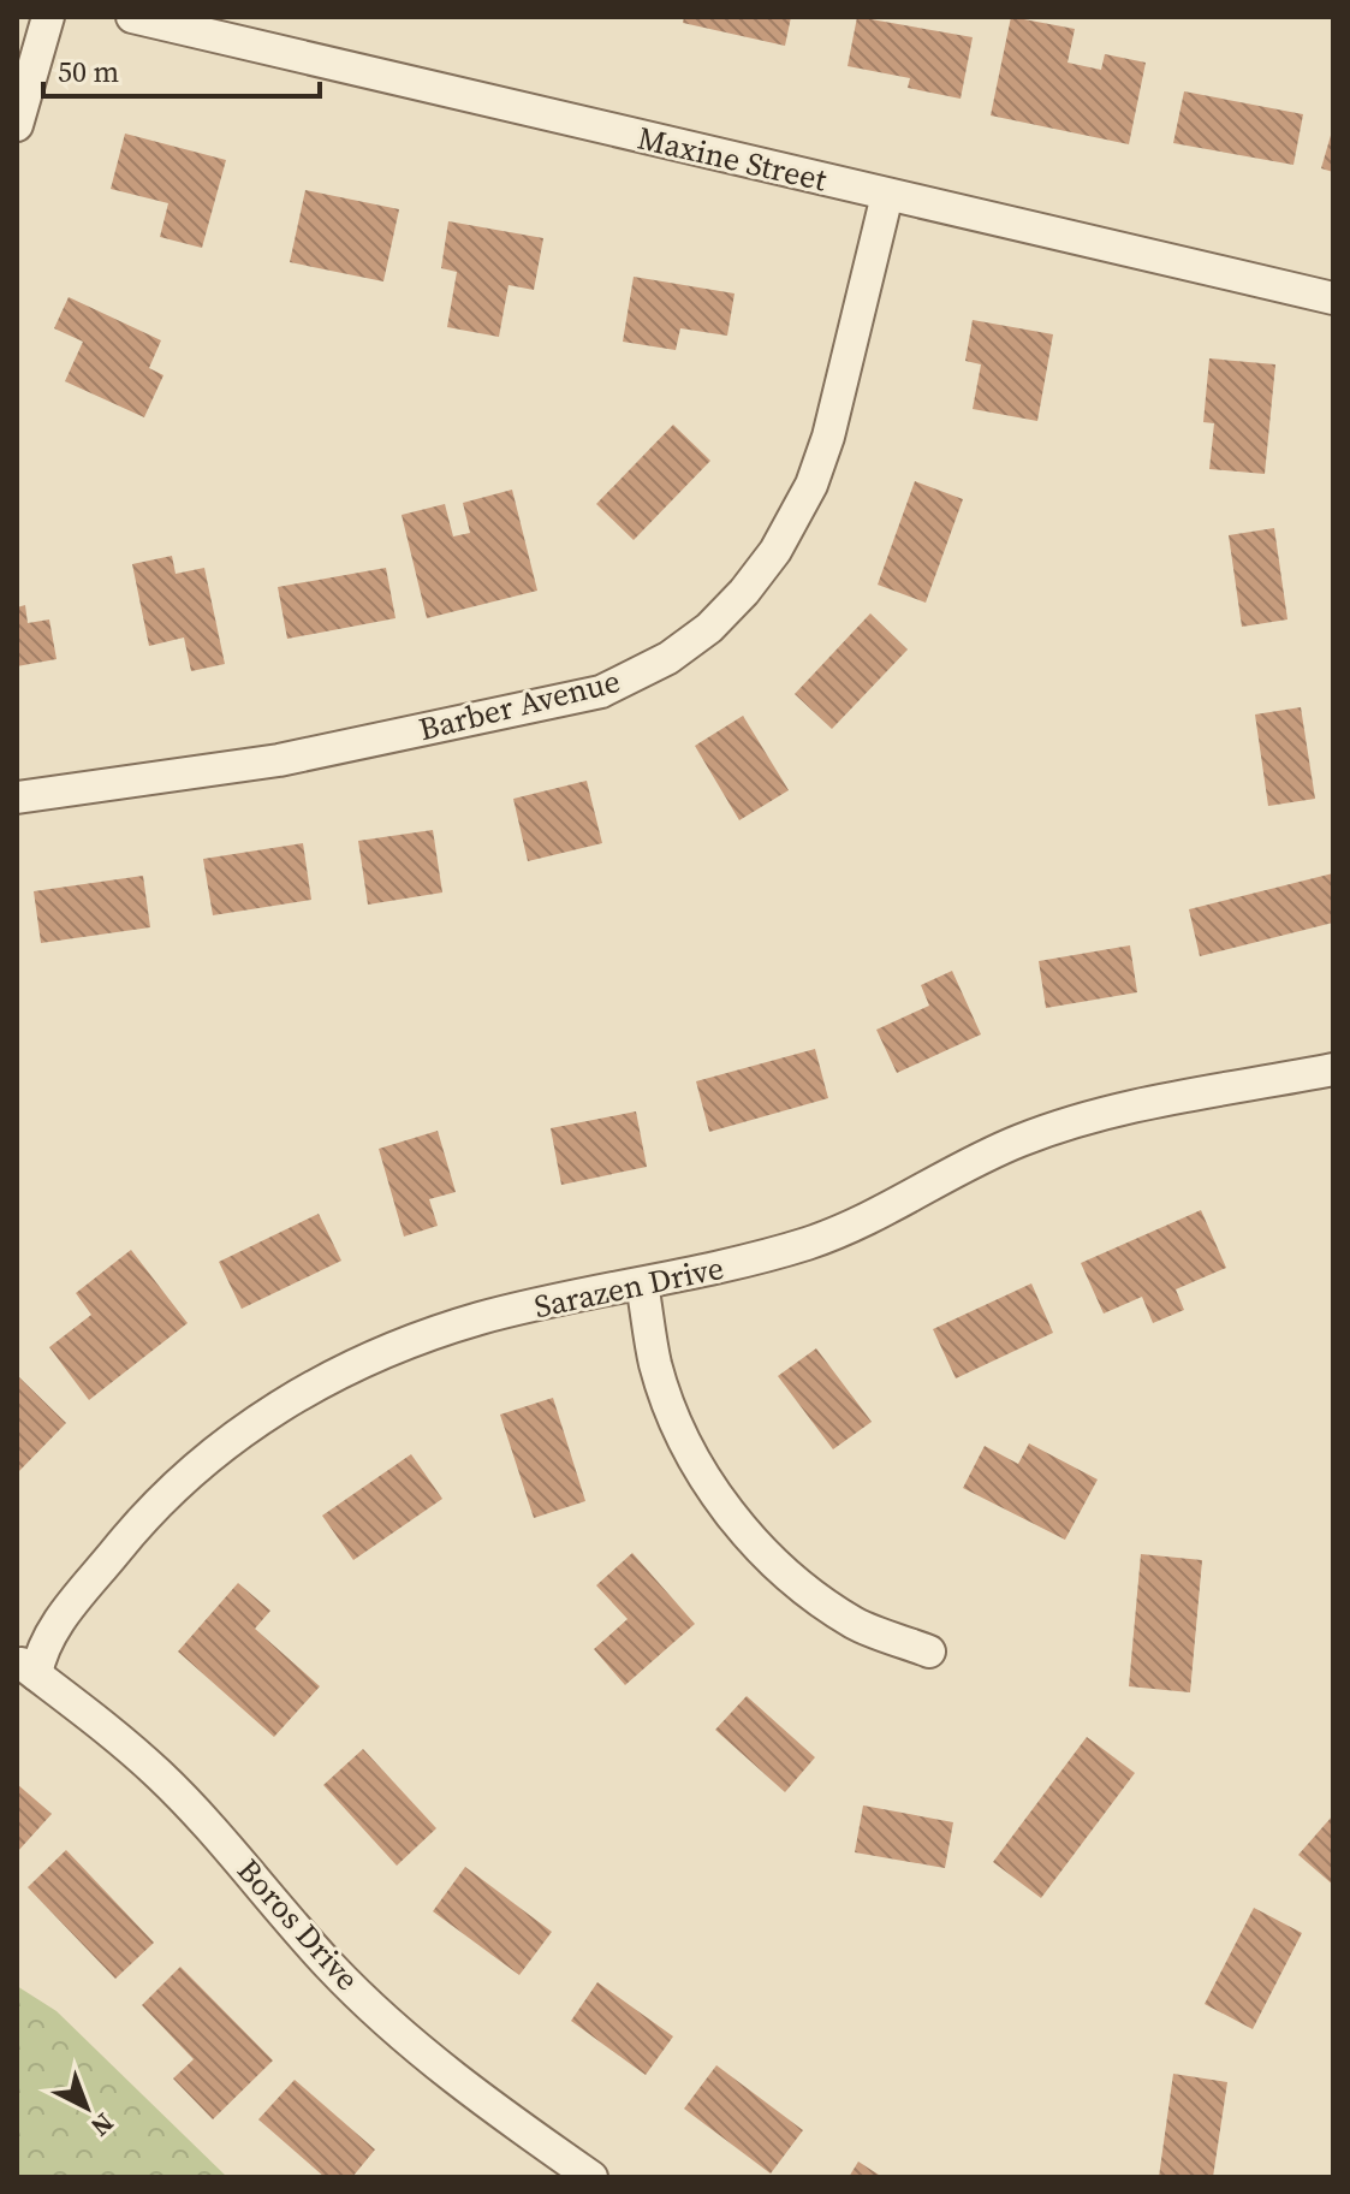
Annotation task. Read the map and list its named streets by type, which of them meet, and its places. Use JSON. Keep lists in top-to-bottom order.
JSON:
{
  "streets": {
    "street": [
      "Maxine Street",
      "Barber Avenue",
      "Sarazen Drive",
      "Boros Drive"
    ]
  },
  "crossings": [
    ["Maxine Street", "Barber Avenue"],
    ["Sarazen Drive", "Boros Drive"]
  ],
  "scale_bar": "50 m",
  "north": "bottom right"
}
